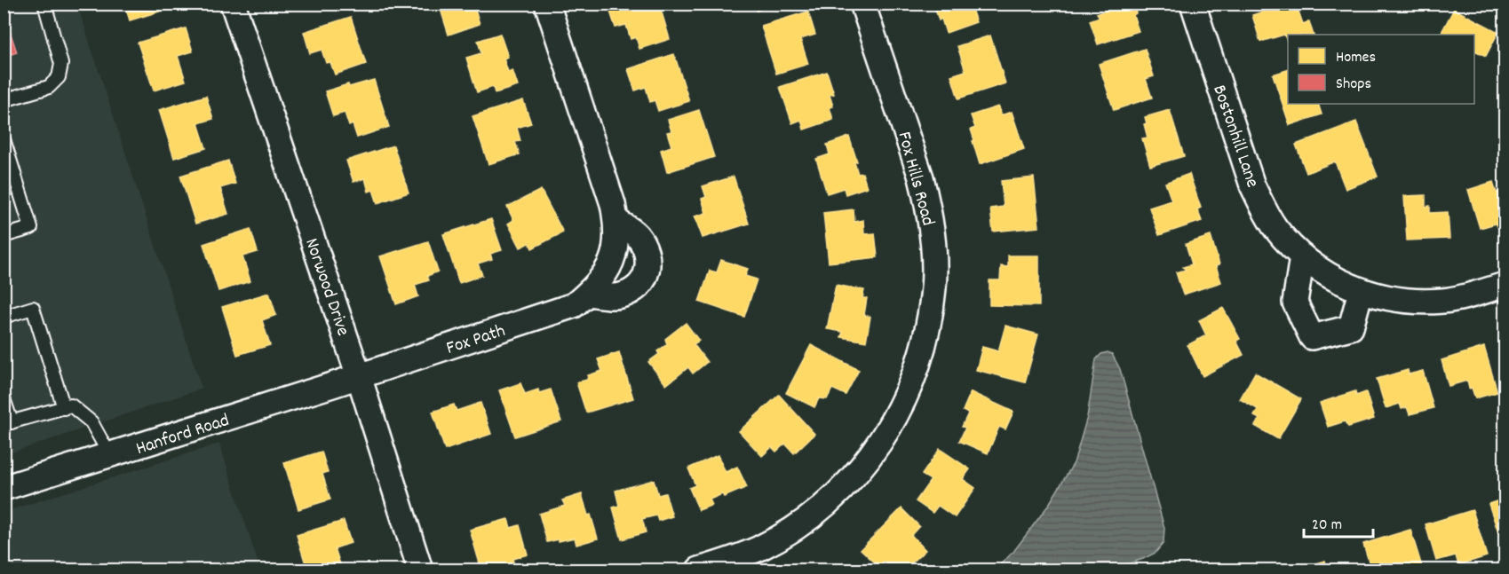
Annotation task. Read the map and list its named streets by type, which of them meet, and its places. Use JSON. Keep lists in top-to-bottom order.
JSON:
{
  "streets": {
    "street": [
      "Bostonhill Lane",
      "Fox Hills Road",
      "Norwood Drive",
      "Fox Path",
      "Hanford Road"
    ]
  },
  "crossings": [
    ["Norwood Drive", "Fox Path"],
    ["Norwood Drive", "Hanford Road"],
    ["Fox Path", "Hanford Road"]
  ],
  "legend": ["Homes", "Shops"],
  "scale_bar": "20 m"
}
